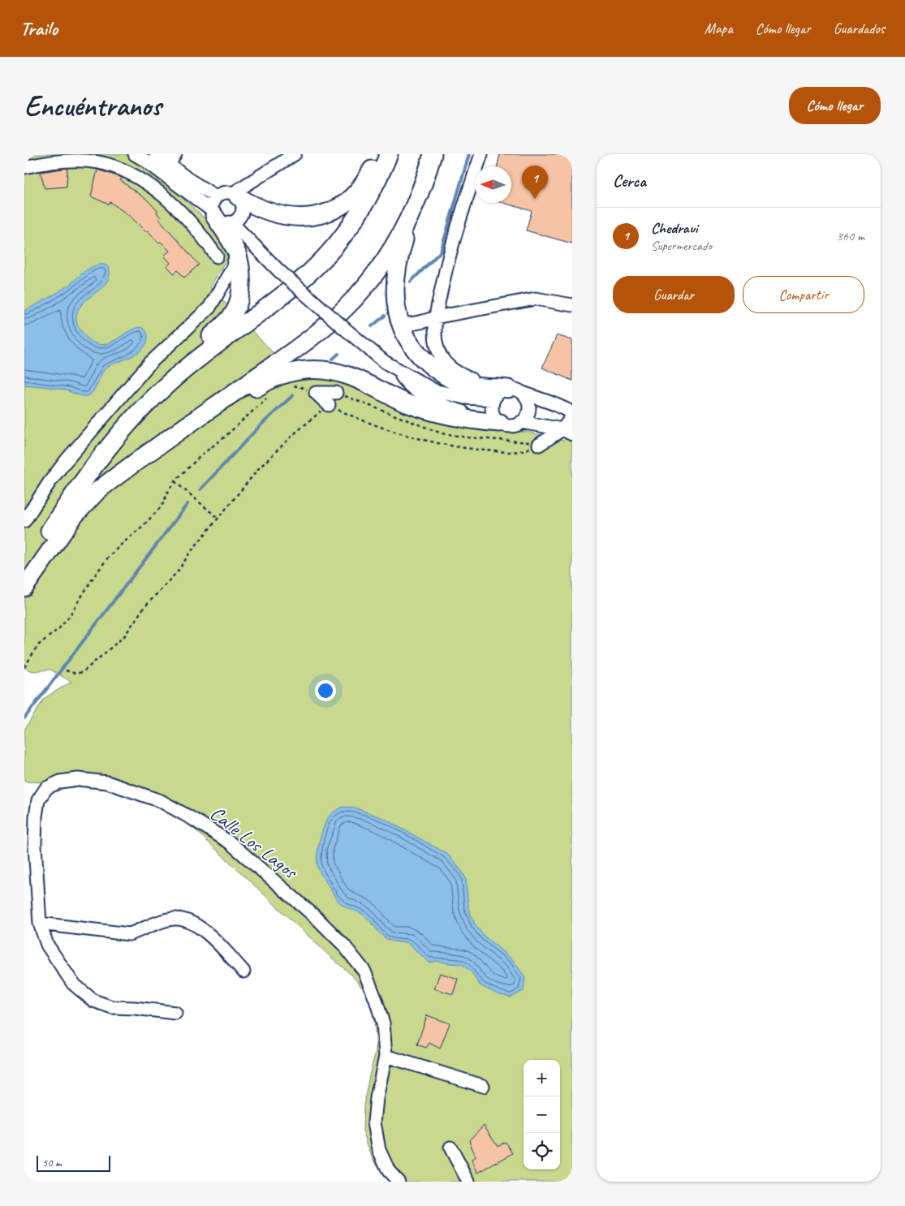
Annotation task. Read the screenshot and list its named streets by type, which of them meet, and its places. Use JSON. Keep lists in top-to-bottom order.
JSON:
{
  "streets": {
    "street": ["Calle Los Lagos"]
  },
  "scale_bar": "50 m",
  "north": "left",
  "page": {
    "header": "Trailo",
    "nav": ["Mapa", "Cómo llegar", "Guardados"],
    "buttons": [
      "Cómo llegar",
      ["Guardar", "Compartir"]
    ],
    "title": "Encuéntranos",
    "heading": "Cerca",
    "pins": "1",
    "list": [
      {
        "mark": "1",
        "name": "Chedraui",
        "note": "Supermercado",
        "value": "360 m"
      }
    ],
    "map_buttons": ["+", "−"],
    "scale": "50 m"
  }
}
